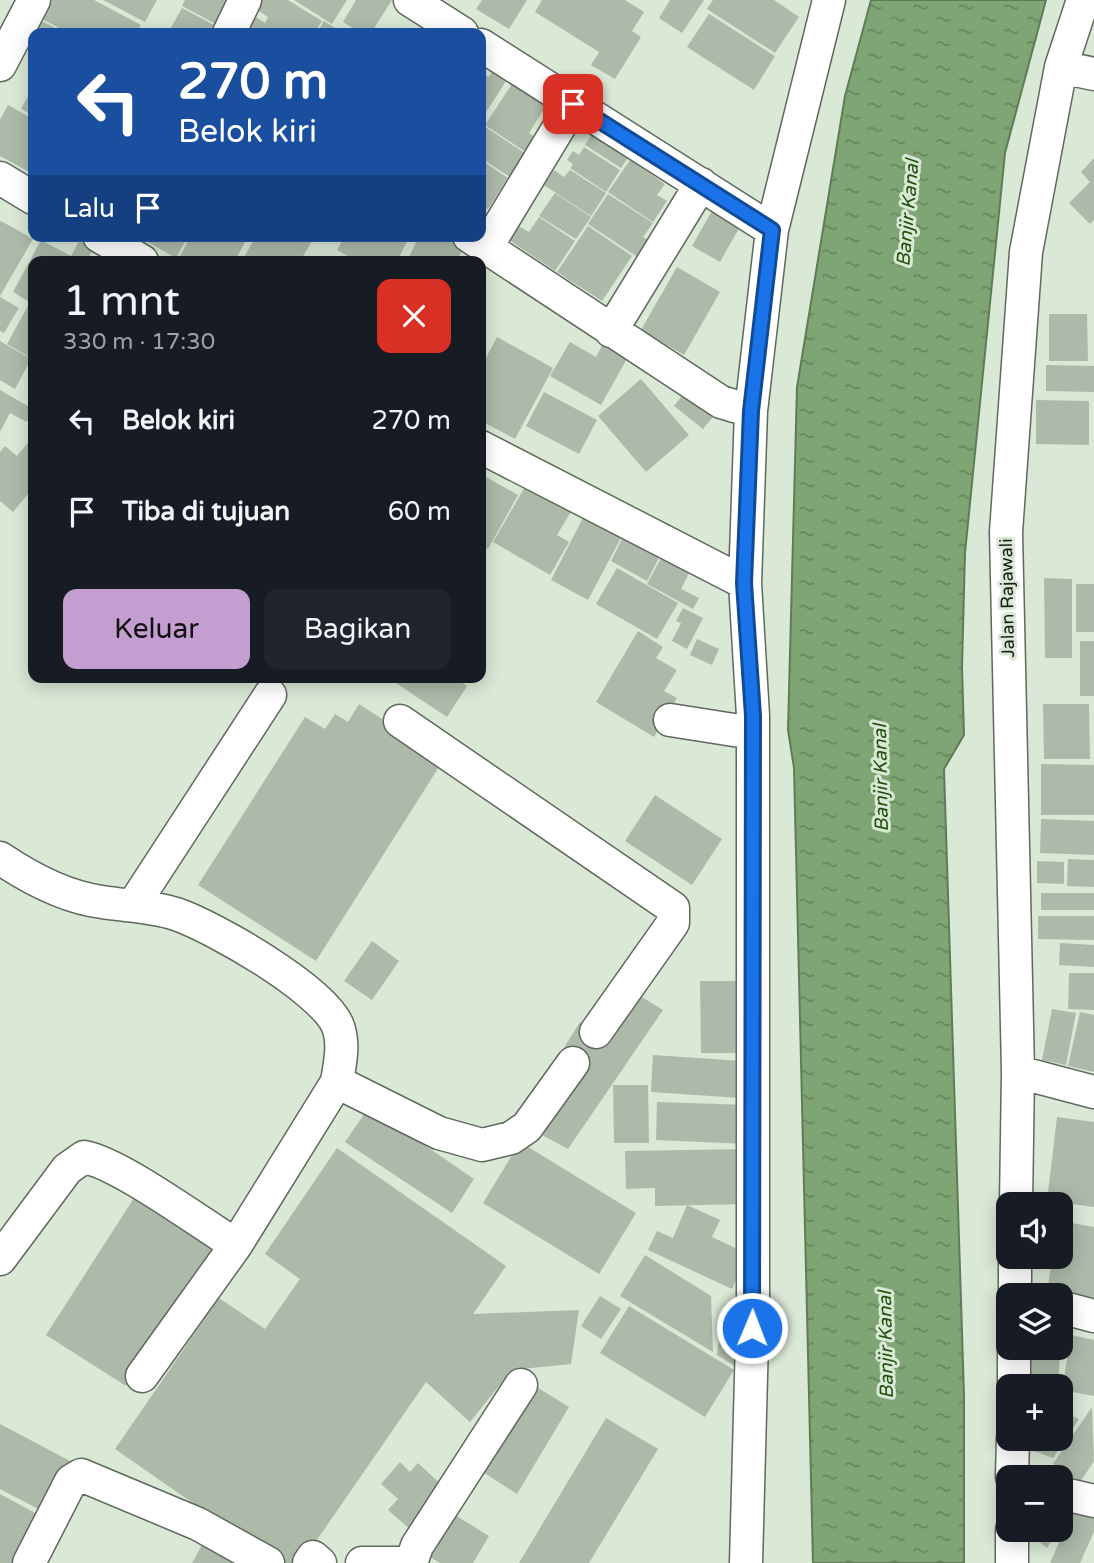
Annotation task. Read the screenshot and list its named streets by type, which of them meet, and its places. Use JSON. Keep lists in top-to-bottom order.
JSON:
{
  "streets": {
    "street": ["Jalan Rajawali"]
  },
  "water": ["Banjir Kanal"],
  "page": {
    "turn": ["270 m", "Belok kiri"],
    "then": "Lalu",
    "heading": ["1 mnt", "330 m · 17:30"],
    "list": [
      {
        "name": "Belok kiri",
        "value": "270 m"
      },
      {
        "name": "Tiba di tujuan",
        "value": "60 m"
      }
    ],
    "buttons": ["Keluar", "Bagikan"],
    "map_buttons": ["+", "−"]
  }
}
